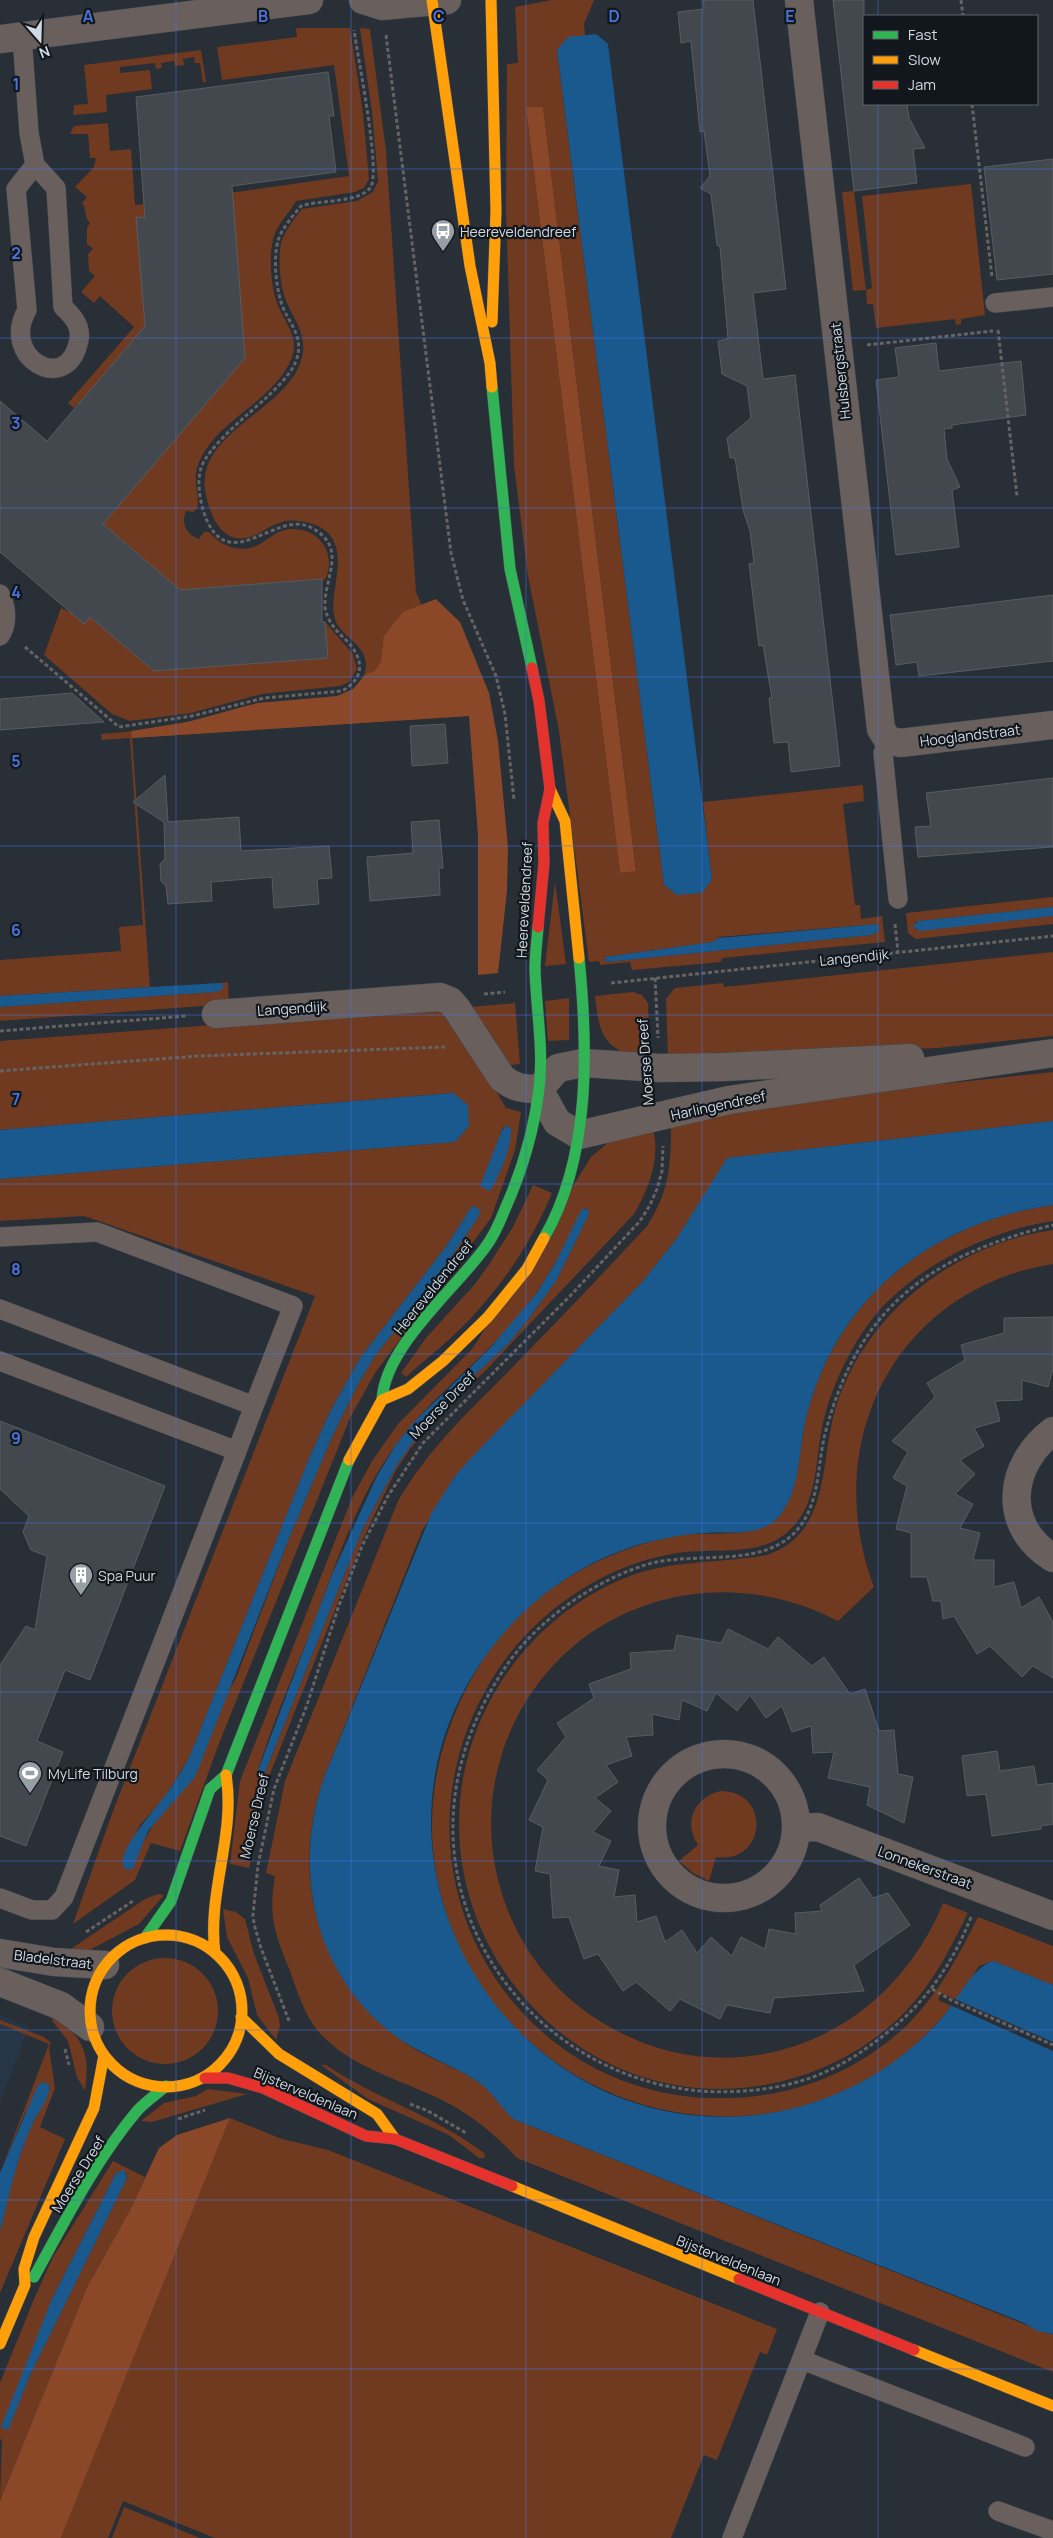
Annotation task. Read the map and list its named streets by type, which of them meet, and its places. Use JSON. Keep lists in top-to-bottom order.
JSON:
{
  "streets": {
    "street": [
      "Hulsbergstraat",
      "Hooglandstraat",
      "Heereveldendreef",
      "Langendijk",
      "Moerse Dreef",
      "Harlingendreef",
      "Lonnekerstraat",
      "Bladelstraat",
      "Bijsterveldenlaan"
    ]
  },
  "crossings": [
    ["Hulsbergstraat", "Hooglandstraat"],
    ["Heereveldendreef", "Langendijk"],
    ["Heereveldendreef", "Harlingendreef"],
    ["Langendijk", "Moerse Dreef"],
    ["Langendijk", "Harlingendreef"],
    ["Moerse Dreef", "Harlingendreef"],
    ["Moerse Dreef", "Bladelstraat"],
    ["Moerse Dreef", "Bijsterveldenlaan"],
    ["Bladelstraat", "Bijsterveldenlaan"]
  ],
  "places": {
    "bus stop": ["Heereveldendreef"],
    "building": ["Spa Puur"],
    "sports": ["MyLife Tilburg"]
  },
  "legend": ["Fast", "Slow", "Jam"],
  "north": "bottom",
  "grid": {
    "columns": [
      "A",
      "B",
      "C",
      "D",
      "E"
    ],
    "rows": [
      "1",
      "2",
      "3",
      "4",
      "5",
      "6",
      "7",
      "8",
      "9"
    ]
  }
}
